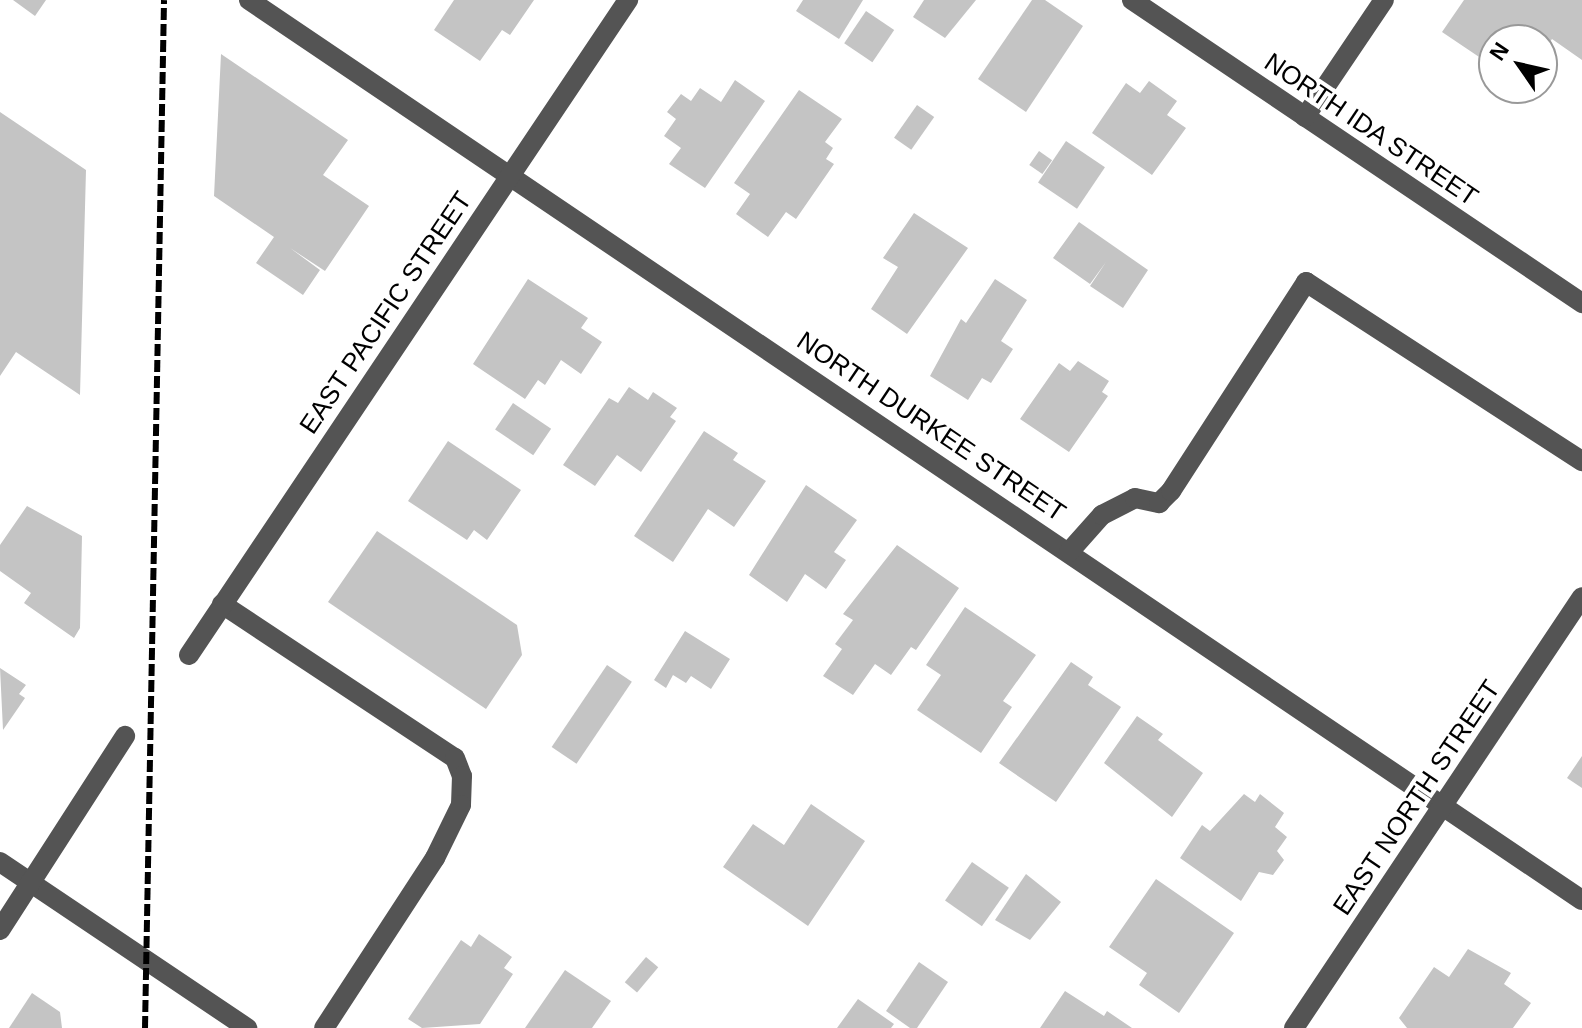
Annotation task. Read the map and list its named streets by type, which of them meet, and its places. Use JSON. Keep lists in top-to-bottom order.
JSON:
{
  "streets": {
    "street": [
      "NORTH IDA STREET",
      "EAST PACIFIC STREET",
      "NORTH DURKEE STREET",
      "EAST NORTH STREET"
    ]
  },
  "crossings": [
    ["EAST PACIFIC STREET", "NORTH DURKEE STREET"],
    ["NORTH DURKEE STREET", "EAST NORTH STREET"]
  ],
  "north": "top left"
}
